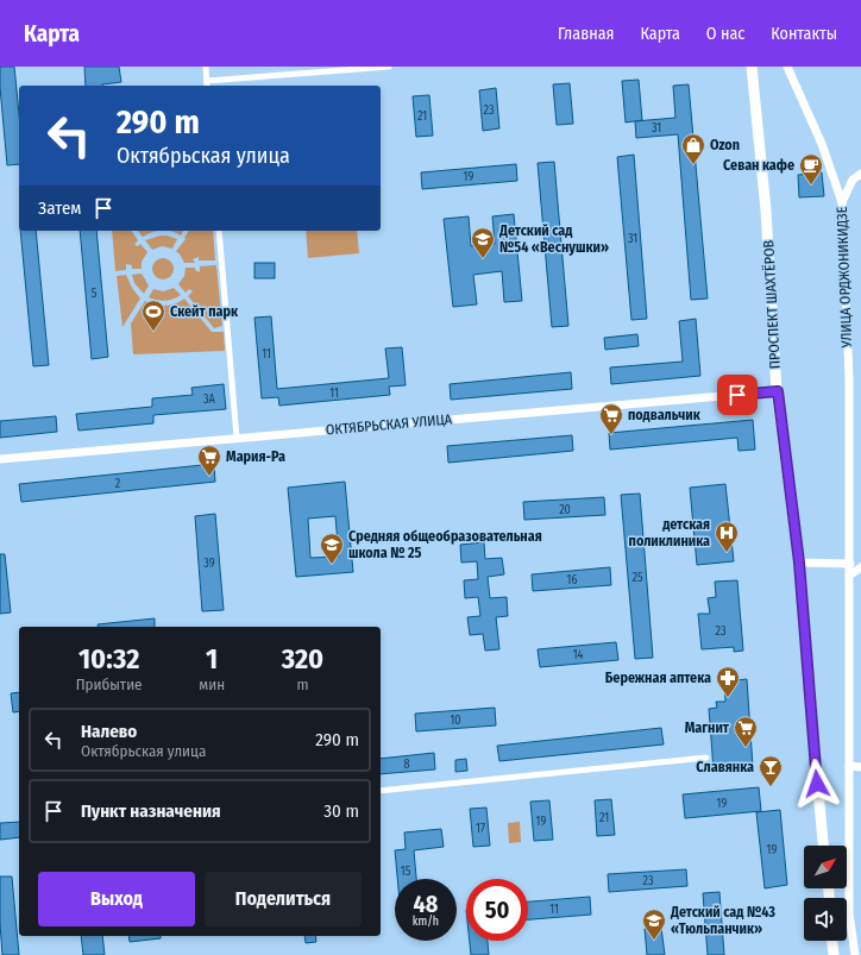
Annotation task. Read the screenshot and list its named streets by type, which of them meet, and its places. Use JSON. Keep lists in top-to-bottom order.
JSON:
{
  "streets": {
    "main road": ["ПРОСПЕКТ ШАХТЁРОВ"],
    "street": ["УЛИЦА ОРДЖОНИКИДЗЕ", "ОКТЯБРЬСКАЯ УЛИЦА"]
  },
  "crossings": [
    ["ПРОСПЕКТ ШАХТЁРОВ", "ОКТЯБРЬСКАЯ УЛИЦА"]
  ],
  "places": {
    "shop": ["Ozon"],
    "cafe": ["Севан кафе"],
    "school or university": ["Детский сад №54 «Веснушки»", "Средняя общеобразовательная школа № 25", "Детский сад №43 «Тюльпанчик»"],
    "sports": ["Скейт парк"],
    "supermarket": ["подвальчик", "Мария-Ра", "Магнит"],
    "hospital": ["детская поликлиника"],
    "pharmacy": ["Бережная аптека"],
    "bar": ["Славянка"]
  },
  "house_numbers": [
    "23",
    "21",
    "31",
    "19",
    "31",
    "5",
    "11",
    "11",
    "3А",
    "2",
    "20",
    "39",
    "25",
    "16",
    "23",
    "14",
    "10",
    "8",
    "19",
    "21",
    "19",
    "17",
    "19",
    "15",
    "23",
    "11"
  ],
  "north": "top right",
  "page": {
    "header": "Карта",
    "nav": [
      "Главная",
      "Карта",
      "О нас",
      "Контакты"
    ],
    "turn": ["290 m", "Октябрьская улица"],
    "then": "Затем",
    "eta": [
      "10:32",
      "Прибытие",
      "1",
      "мин",
      "320",
      "m"
    ],
    "list": [
      {
        "name": "Налево",
        "note": "Октябрьская улица",
        "value": "290 m"
      },
      {
        "name": "Пункт назначения",
        "value": "30 m"
      }
    ],
    "buttons": ["Выход", "Поделиться"],
    "speed": "48 km/h",
    "limit": "50"
  }
}
